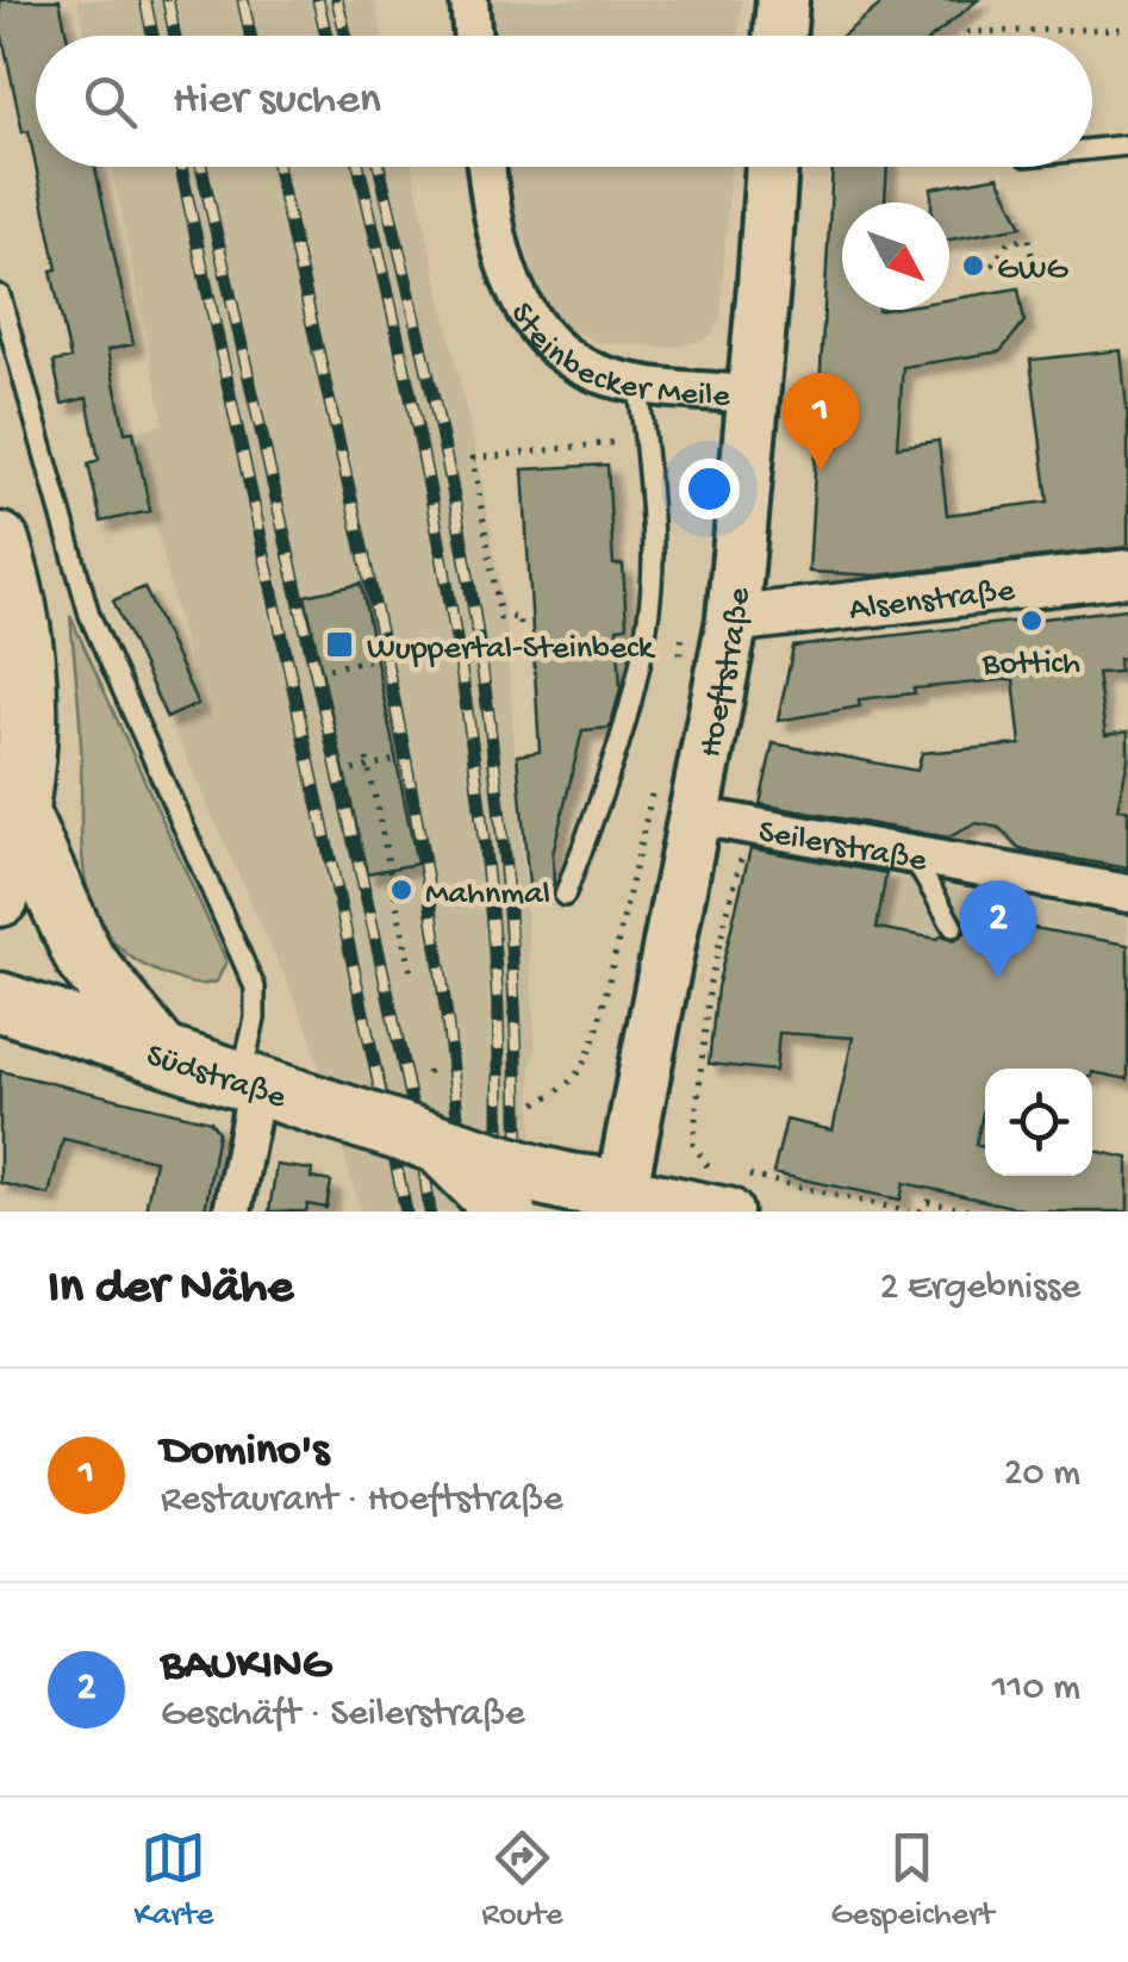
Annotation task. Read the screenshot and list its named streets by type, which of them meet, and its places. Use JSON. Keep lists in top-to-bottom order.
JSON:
{
  "streets": {
    "main road": ["Hoeftstraße", "Südstraße"],
    "street": ["Steinbecker Meile", "Alsenstraße", "Seilerstraße"]
  },
  "crossings": [
    ["Steinbecker Meile", "Hoeftstraße"],
    ["Alsenstraße", "Hoeftstraße"],
    ["Hoeftstraße", "Seilerstraße"]
  ],
  "places": {
    "other": ["GWG", "Bottich", "Mahnmal"],
    "transit": ["Wuppertal-Steinbeck"]
  },
  "north": "bottom right",
  "page": {
    "search": "Hier suchen",
    "pins": ["1", "2"],
    "heading": ["In der Nähe", "2 Ergebnisse"],
    "list": [
      {
        "mark": "1",
        "name": "Domino's",
        "note": "Restaurant · Hoeftstraße",
        "value": "20 m"
      },
      {
        "mark": "2",
        "name": "BAUKING",
        "note": "Geschäft · Seilerstraße",
        "value": "110 m"
      }
    ],
    "nav": ["Karte", "Route", "Gespeichert"]
  }
}
